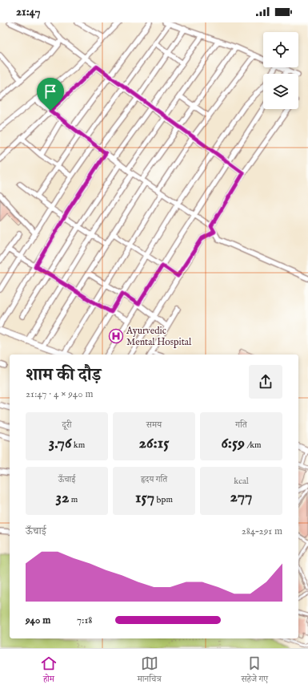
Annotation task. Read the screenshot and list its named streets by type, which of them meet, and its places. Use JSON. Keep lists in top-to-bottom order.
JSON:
{
  "places": {
    "hospital": ["Ayurvedic Mental Hospital"]
  },
  "page": {
    "status": "21:47",
    "heading": ["शाम की दौड़", "21:47 · 4 × 940 m"],
    "stats": [
      ["दूरी", "3.76 km"],
      ["समय", "26:15"],
      ["गति", "6:59 /km"],
      ["ऊँचाई", "32 m"],
      ["हृदय गति", "157 bpm"],
      ["kcal", "277"]
    ],
    "chart": ["ऊँचाई", "284–291 m"],
    "list": [
      {
        "name": "940 m",
        "note": "7:18"
      }
    ],
    "tabs": ["होम", "मानचित्र", "सहेजे गए"]
  }
}
